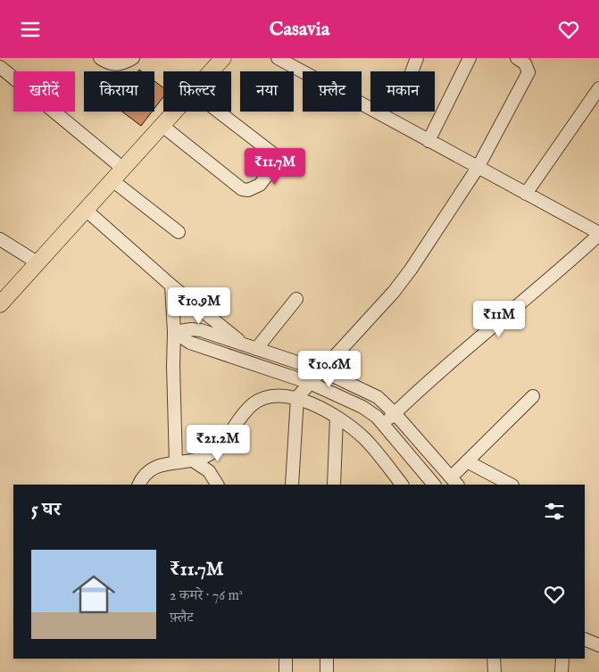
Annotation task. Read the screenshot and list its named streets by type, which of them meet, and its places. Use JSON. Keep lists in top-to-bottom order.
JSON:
{
  "page": {
    "header": "Casavia",
    "chip": [
      "खरीदें",
      "किराया",
      "फ़िल्टर",
      "नया",
      "फ़्लैट",
      "मकान"
    ],
    "price": [
      "₹11.7M",
      "₹10.9M",
      "₹11M",
      "₹10.6M",
      "₹21.2M"
    ],
    "heading": "5 घर",
    "list": [
      {
        "name": "₹11.7M",
        "note": "2 कमरे · 76 m² · फ़्लैट"
      }
    ]
  }
}
